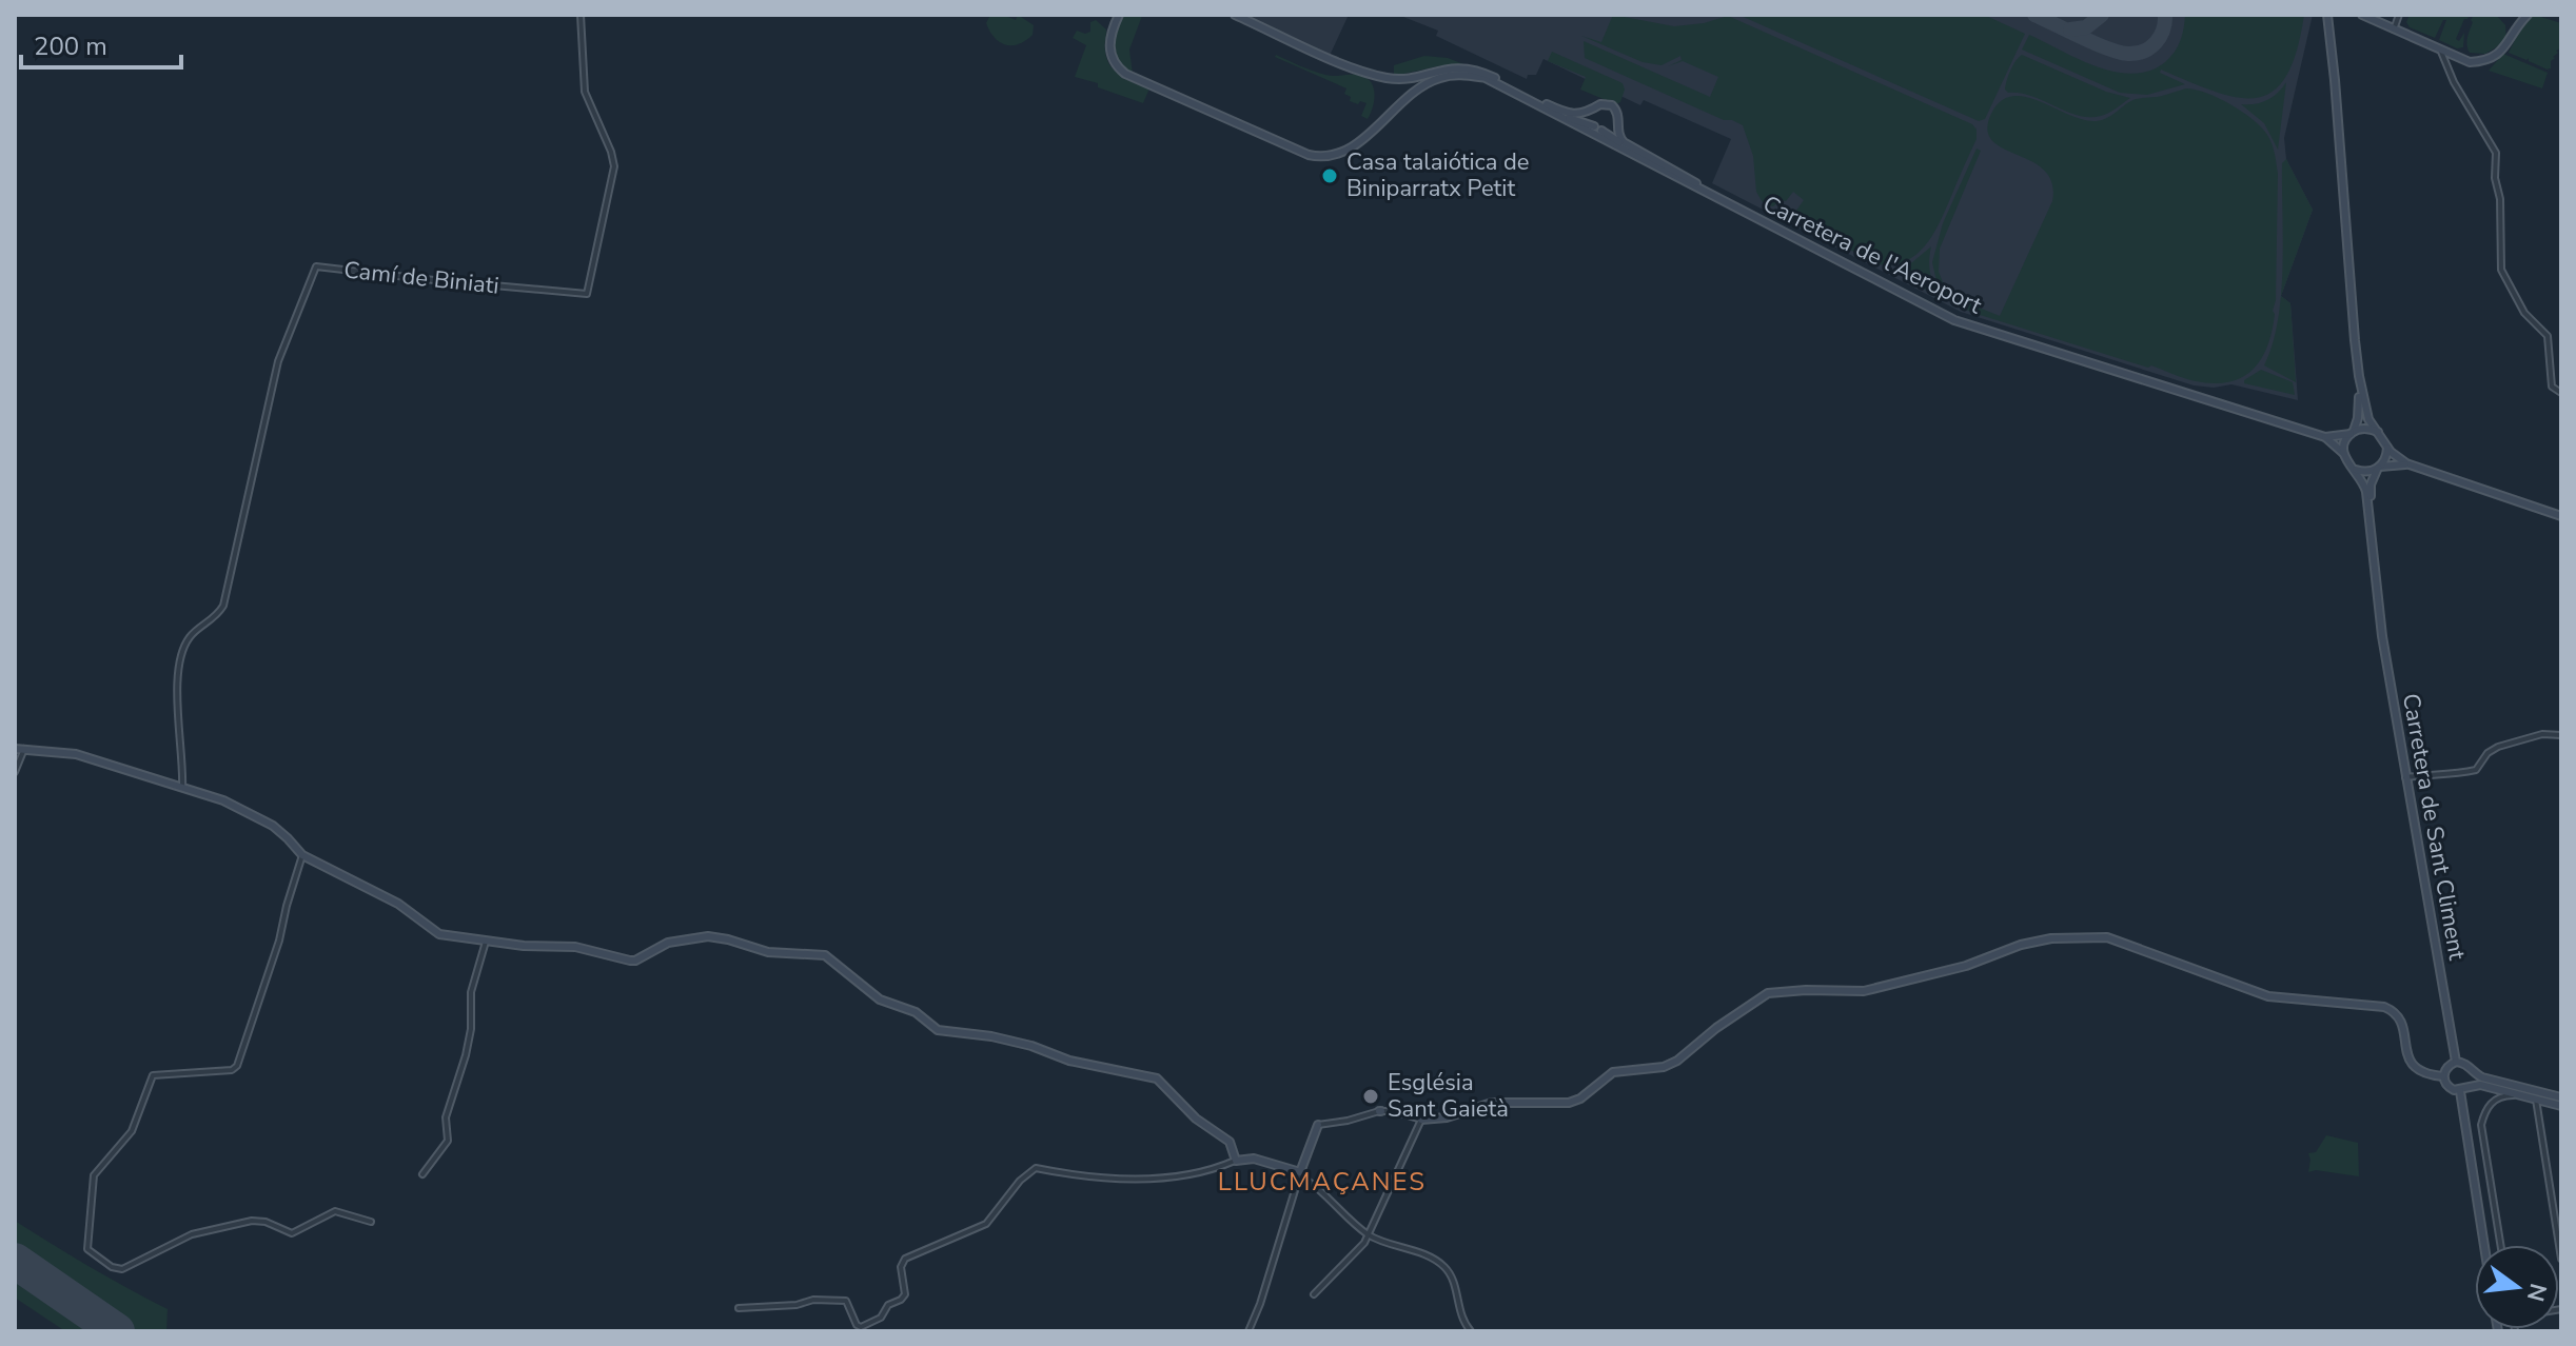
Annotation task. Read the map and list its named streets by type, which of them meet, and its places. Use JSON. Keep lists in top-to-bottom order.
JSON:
{
  "streets": {
    "main road": ["Carretera de l'Aeroport", "Carretera de Sant Climent"],
    "street": ["Camí de Biniati"]
  },
  "districts": ["LLUCMAÇANES"],
  "places": ["Casa talaiótica de Biniparratx Petit", "Església Sant Gaietà"],
  "scale_bar": "200 m",
  "north": "right"
}
